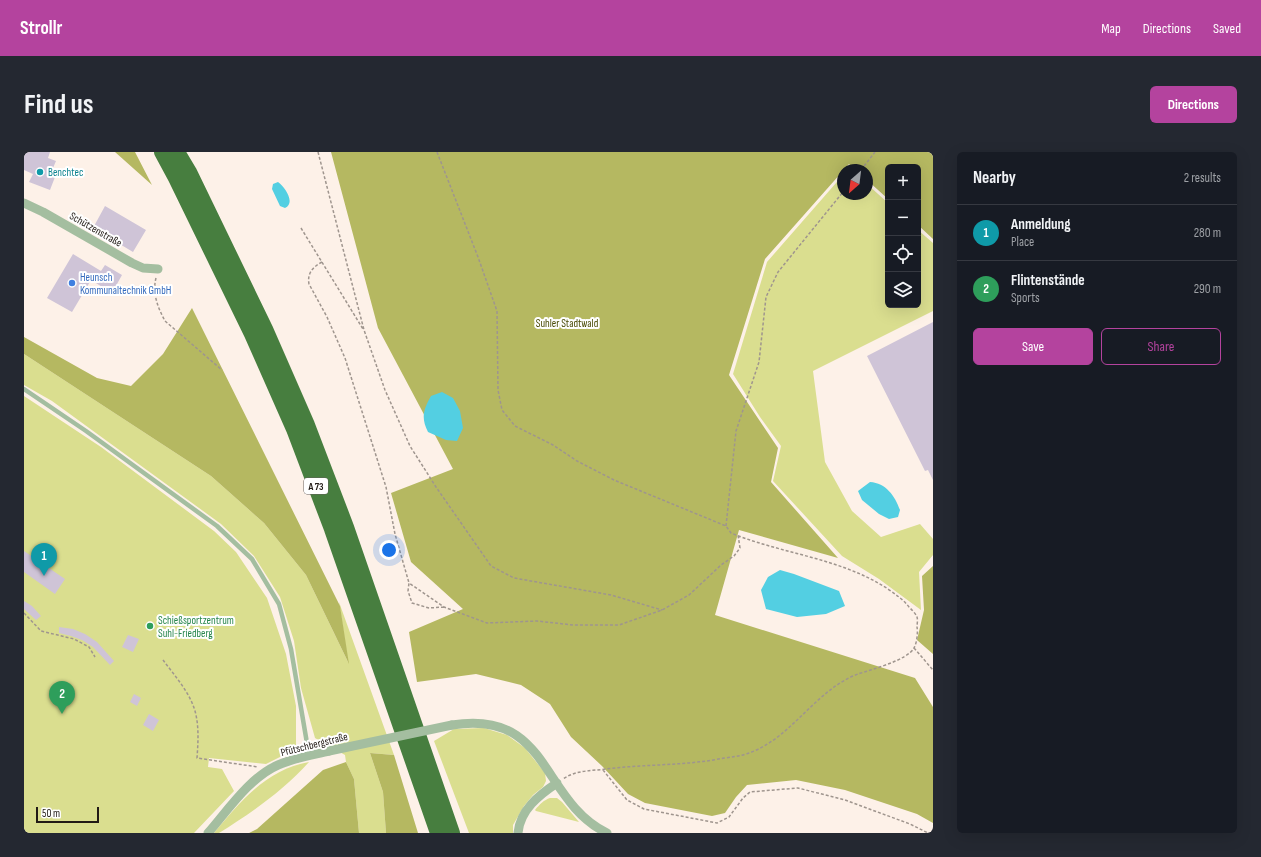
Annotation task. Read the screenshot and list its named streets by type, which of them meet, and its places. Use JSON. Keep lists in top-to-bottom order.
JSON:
{
  "streets": {
    "highway": ["A 73"],
    "street": ["Schützenstraße", "Pfütschbergstraße"]
  },
  "parks": ["Suhler Stadtwald"],
  "places": ["Benchtec", "Heunsch Kommunaltechnik GmbH", "Schießsportzentrum Suhl-Friedberg"],
  "scale_bar": "50 m",
  "north": "bottom left",
  "page": {
    "header": "Strollr",
    "nav": ["Map", "Directions", "Saved"],
    "buttons": [
      "Directions",
      ["Save", "Share"]
    ],
    "title": "Find us",
    "heading": ["Nearby", "2 results"],
    "map_buttons": ["+", "−"],
    "list": [
      {
        "mark": "1",
        "name": "Anmeldung",
        "note": "Place",
        "value": "280 m"
      },
      {
        "mark": "2",
        "name": "Flintenstände",
        "note": "Sports",
        "value": "290 m"
      }
    ],
    "pins": ["1", "2"],
    "scale": "50 m"
  }
}
